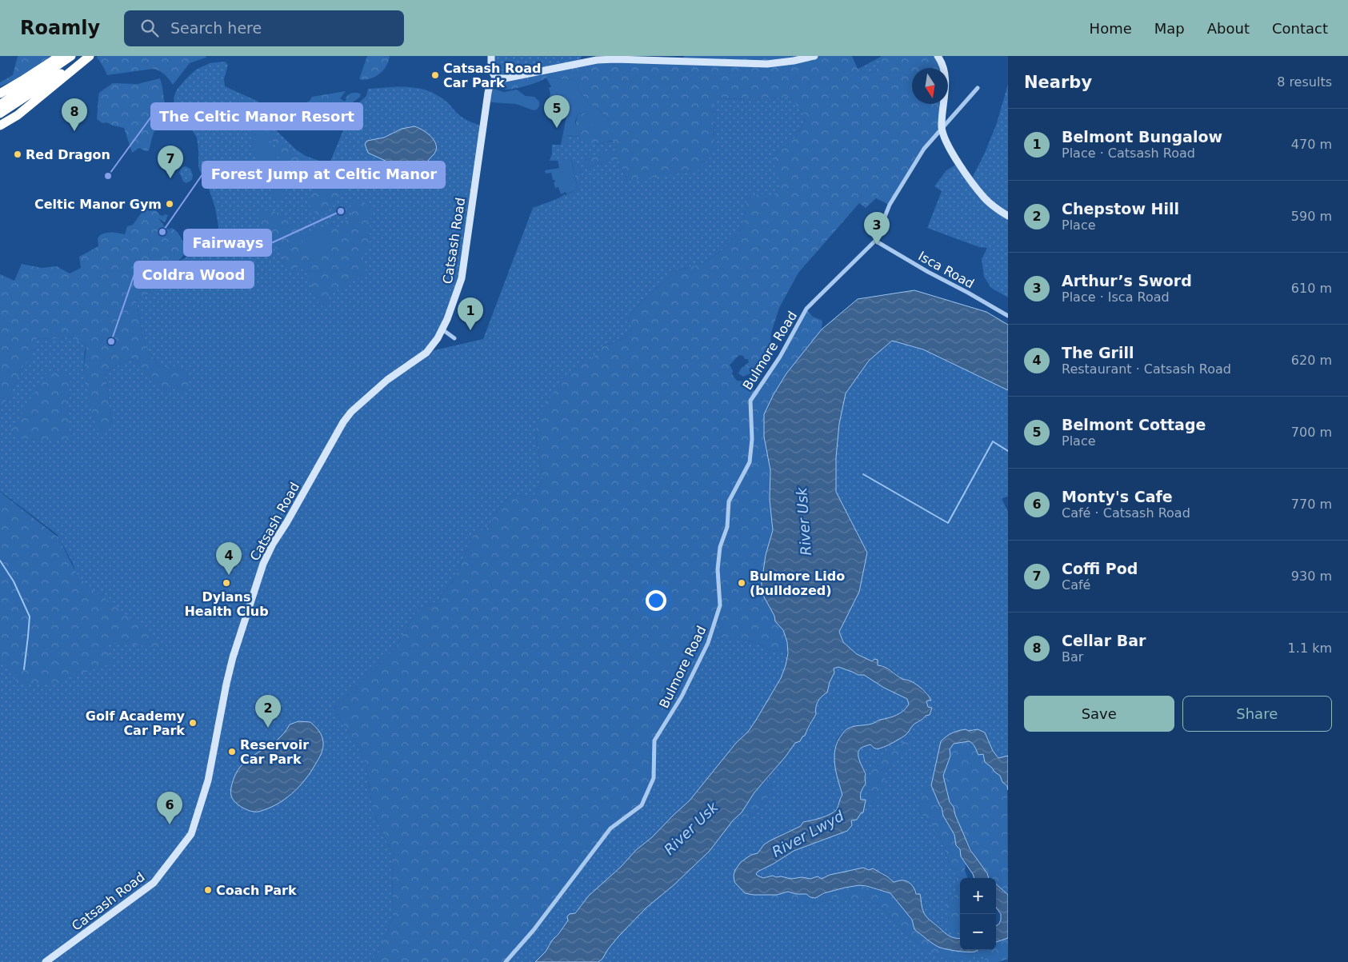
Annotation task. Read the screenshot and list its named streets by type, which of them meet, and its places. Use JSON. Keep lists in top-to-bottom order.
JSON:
{
  "streets": {
    "street": ["Catsash Road", "Isca Road", "Bulmore Road"]
  },
  "crossings": [
    ["Isca Road", "Bulmore Road"]
  ],
  "water": ["River Usk", "River Lwyd"],
  "places": [
    "Catsash Road Car Park",
    "Red Dragon",
    "The Celtic Manor Resort",
    "Celtic Manor Gym",
    "Fairways",
    "Forest Jump at Celtic Manor",
    "Coldra Wood",
    "Dylans Health Club",
    "Bulmore Lido (bulldozed)",
    "Golf Academy Car Park",
    "Reservoir Car Park",
    "Coach Park"
  ],
  "north": "bottom",
  "page": {
    "header": "Roamly",
    "search": "Search here",
    "nav": [
      "Home",
      "Map",
      "About",
      "Contact"
    ],
    "heading": ["Nearby", "8 results"],
    "pins": [
      "5",
      "8",
      "7",
      "3",
      "1",
      "4",
      "2",
      "6"
    ],
    "list": [
      {
        "mark": "1",
        "name": "Belmont Bungalow",
        "note": "Place · Catsash Road",
        "value": "470 m"
      },
      {
        "mark": "2",
        "name": "Chepstow Hill",
        "note": "Place",
        "value": "590 m"
      },
      {
        "mark": "3",
        "name": "Arthur’s Sword",
        "note": "Place · Isca Road",
        "value": "610 m"
      },
      {
        "mark": "4",
        "name": "The Grill",
        "note": "Restaurant · Catsash Road",
        "value": "620 m"
      },
      {
        "mark": "5",
        "name": "Belmont Cottage",
        "note": "Place",
        "value": "700 m"
      },
      {
        "mark": "6",
        "name": "Monty's Cafe",
        "note": "Café · Catsash Road",
        "value": "770 m"
      },
      {
        "mark": "7",
        "name": "Coffi Pod",
        "note": "Café",
        "value": "930 m"
      },
      {
        "mark": "8",
        "name": "Cellar Bar",
        "note": "Bar",
        "value": "1.1 km"
      }
    ],
    "buttons": ["Save", "Share"],
    "map_buttons": ["+", "−"]
  }
}
